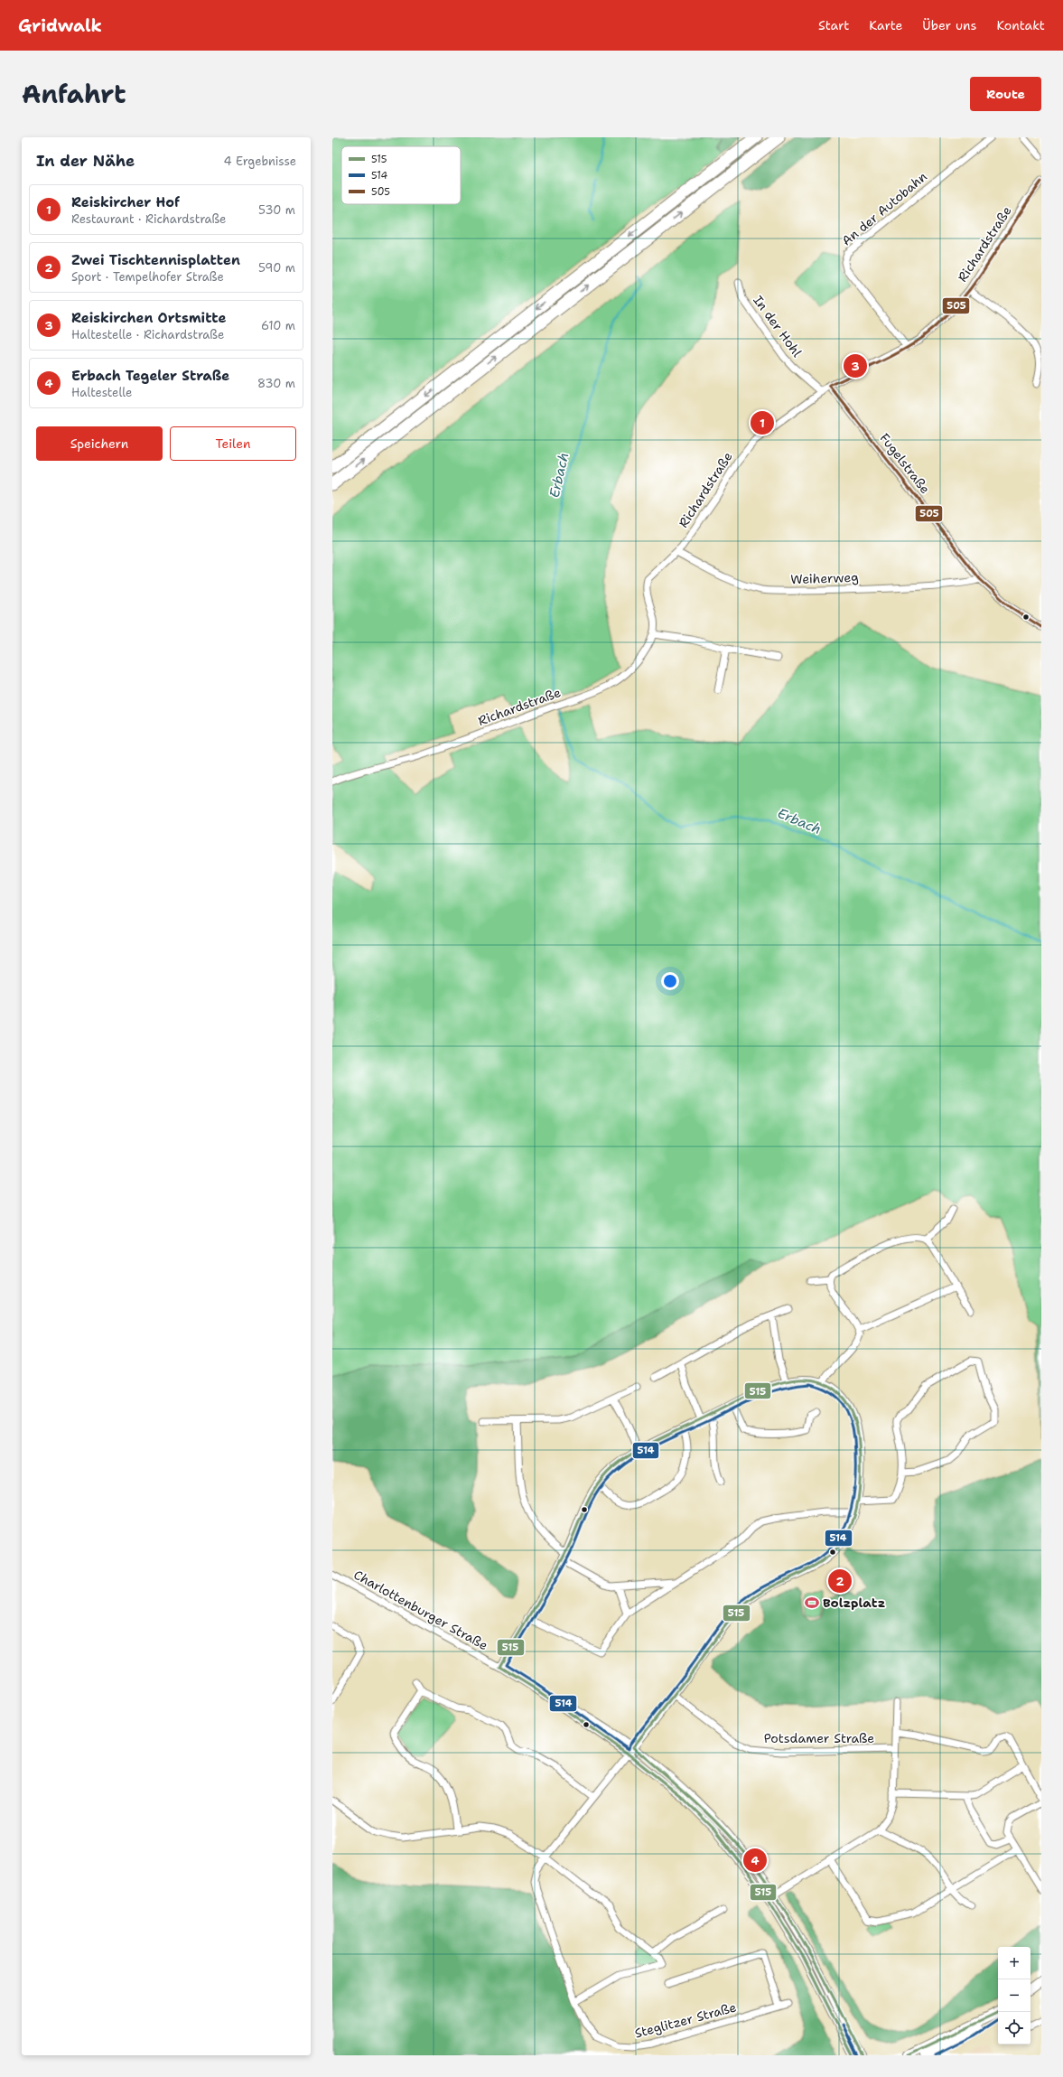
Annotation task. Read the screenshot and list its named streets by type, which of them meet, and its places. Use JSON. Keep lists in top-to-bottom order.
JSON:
{
  "streets": {
    "street": [
      "An der Autobahn",
      "Richardstraße",
      "In der Hohl",
      "Fugelstraße",
      "Weiherweg",
      "Charlottenburger Straße",
      "Potsdamer Straße",
      "Steglitzer Straße"
    ]
  },
  "crossings": [
    ["An der Autobahn", "Richardstraße"],
    ["Richardstraße", "In der Hohl"],
    ["Richardstraße", "Fugelstraße"],
    ["Richardstraße", "Weiherweg"],
    ["Fugelstraße", "Weiherweg"],
    ["Charlottenburger Straße", "Steglitzer Straße"],
    ["Potsdamer Straße", "Steglitzer Straße"]
  ],
  "water": ["Erbach"],
  "places": {
    "sports": ["Bolzplatz"]
  },
  "lines": ["transit line 505", "transit line 515", "transit line 514"],
  "legend": ["515", "514", "505"],
  "page": {
    "header": "Gridwalk",
    "nav": [
      "Start",
      "Karte",
      "Über uns",
      "Kontakt"
    ],
    "title": "Anfahrt",
    "buttons": [
      "Route",
      ["Speichern", "Teilen"]
    ],
    "heading": ["In der Nähe", "4 Ergebnisse"],
    "list": [
      {
        "mark": "1",
        "name": "Reiskircher Hof",
        "note": "Restaurant · Richardstraße",
        "value": "530 m"
      },
      {
        "mark": "2",
        "name": "Zwei Tischtennisplatten",
        "note": "Sport · Tempelhofer Straße",
        "value": "590 m"
      },
      {
        "mark": "3",
        "name": "Reiskirchen Ortsmitte",
        "note": "Haltestelle · Richardstraße",
        "value": "610 m"
      },
      {
        "mark": "4",
        "name": "Erbach Tegeler Straße",
        "note": "Haltestelle",
        "value": "830 m"
      }
    ],
    "pins": [
      "3",
      "1",
      "2",
      "4"
    ],
    "map_buttons": ["+", "−"]
  }
}
